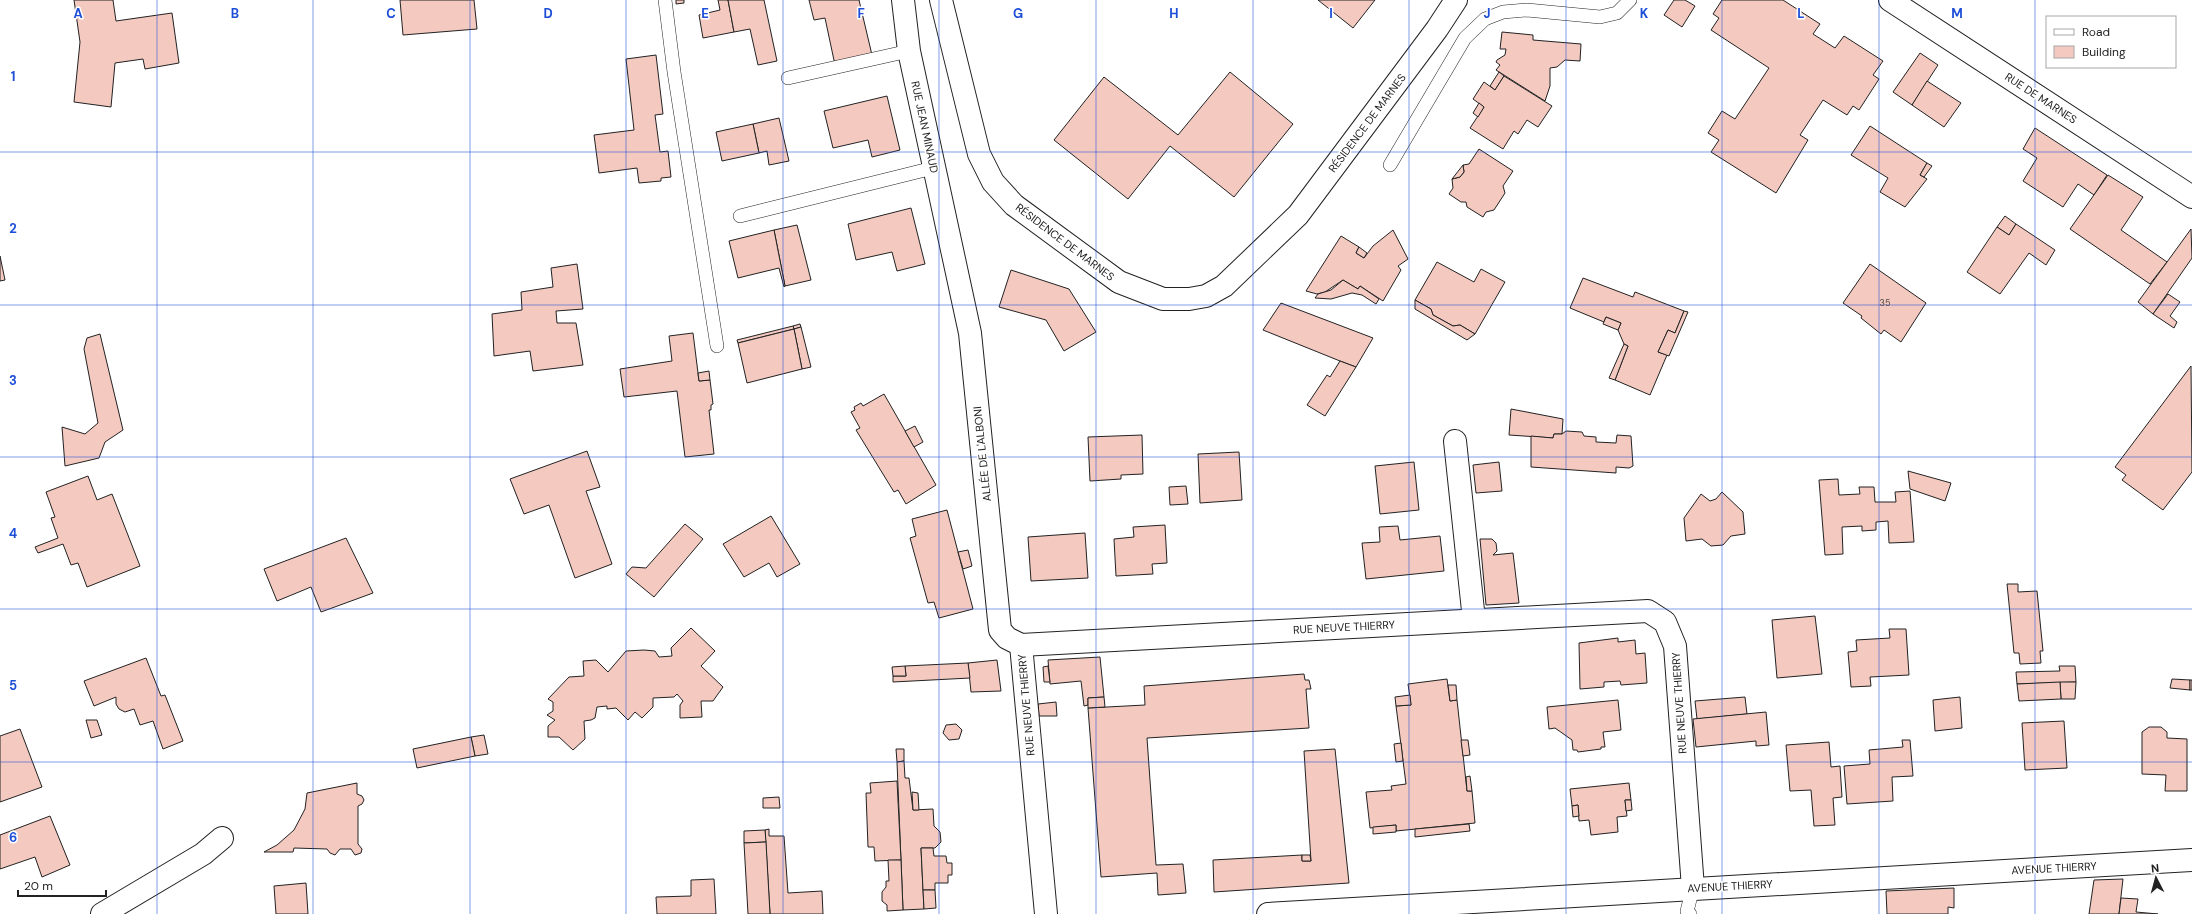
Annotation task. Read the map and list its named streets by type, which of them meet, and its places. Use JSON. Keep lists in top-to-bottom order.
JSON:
{
  "streets": {
    "street": [
      "RUE DE MARNES",
      "RÉSIDENCE DE MARNES",
      "RUE JEAN MINAUD",
      "ALLÉE DE L'ALBONI",
      "RUE NEUVE THIERRY",
      "AVENUE THIERRY"
    ]
  },
  "crossings": [
    ["RUE JEAN MINAUD", "ALLÉE DE L'ALBONI"],
    ["ALLÉE DE L'ALBONI", "RUE NEUVE THIERRY"],
    ["RUE NEUVE THIERRY", "AVENUE THIERRY"]
  ],
  "house_numbers": ["35"],
  "legend": ["Road", "Building"],
  "scale_bar": "20 m",
  "north": "top",
  "grid": {
    "columns": [
      "A",
      "B",
      "C",
      "D",
      "E",
      "F",
      "G",
      "H",
      "I",
      "J",
      "K",
      "L",
      "M"
    ],
    "rows": [
      "1",
      "2",
      "3",
      "4",
      "5",
      "6"
    ]
  }
}
